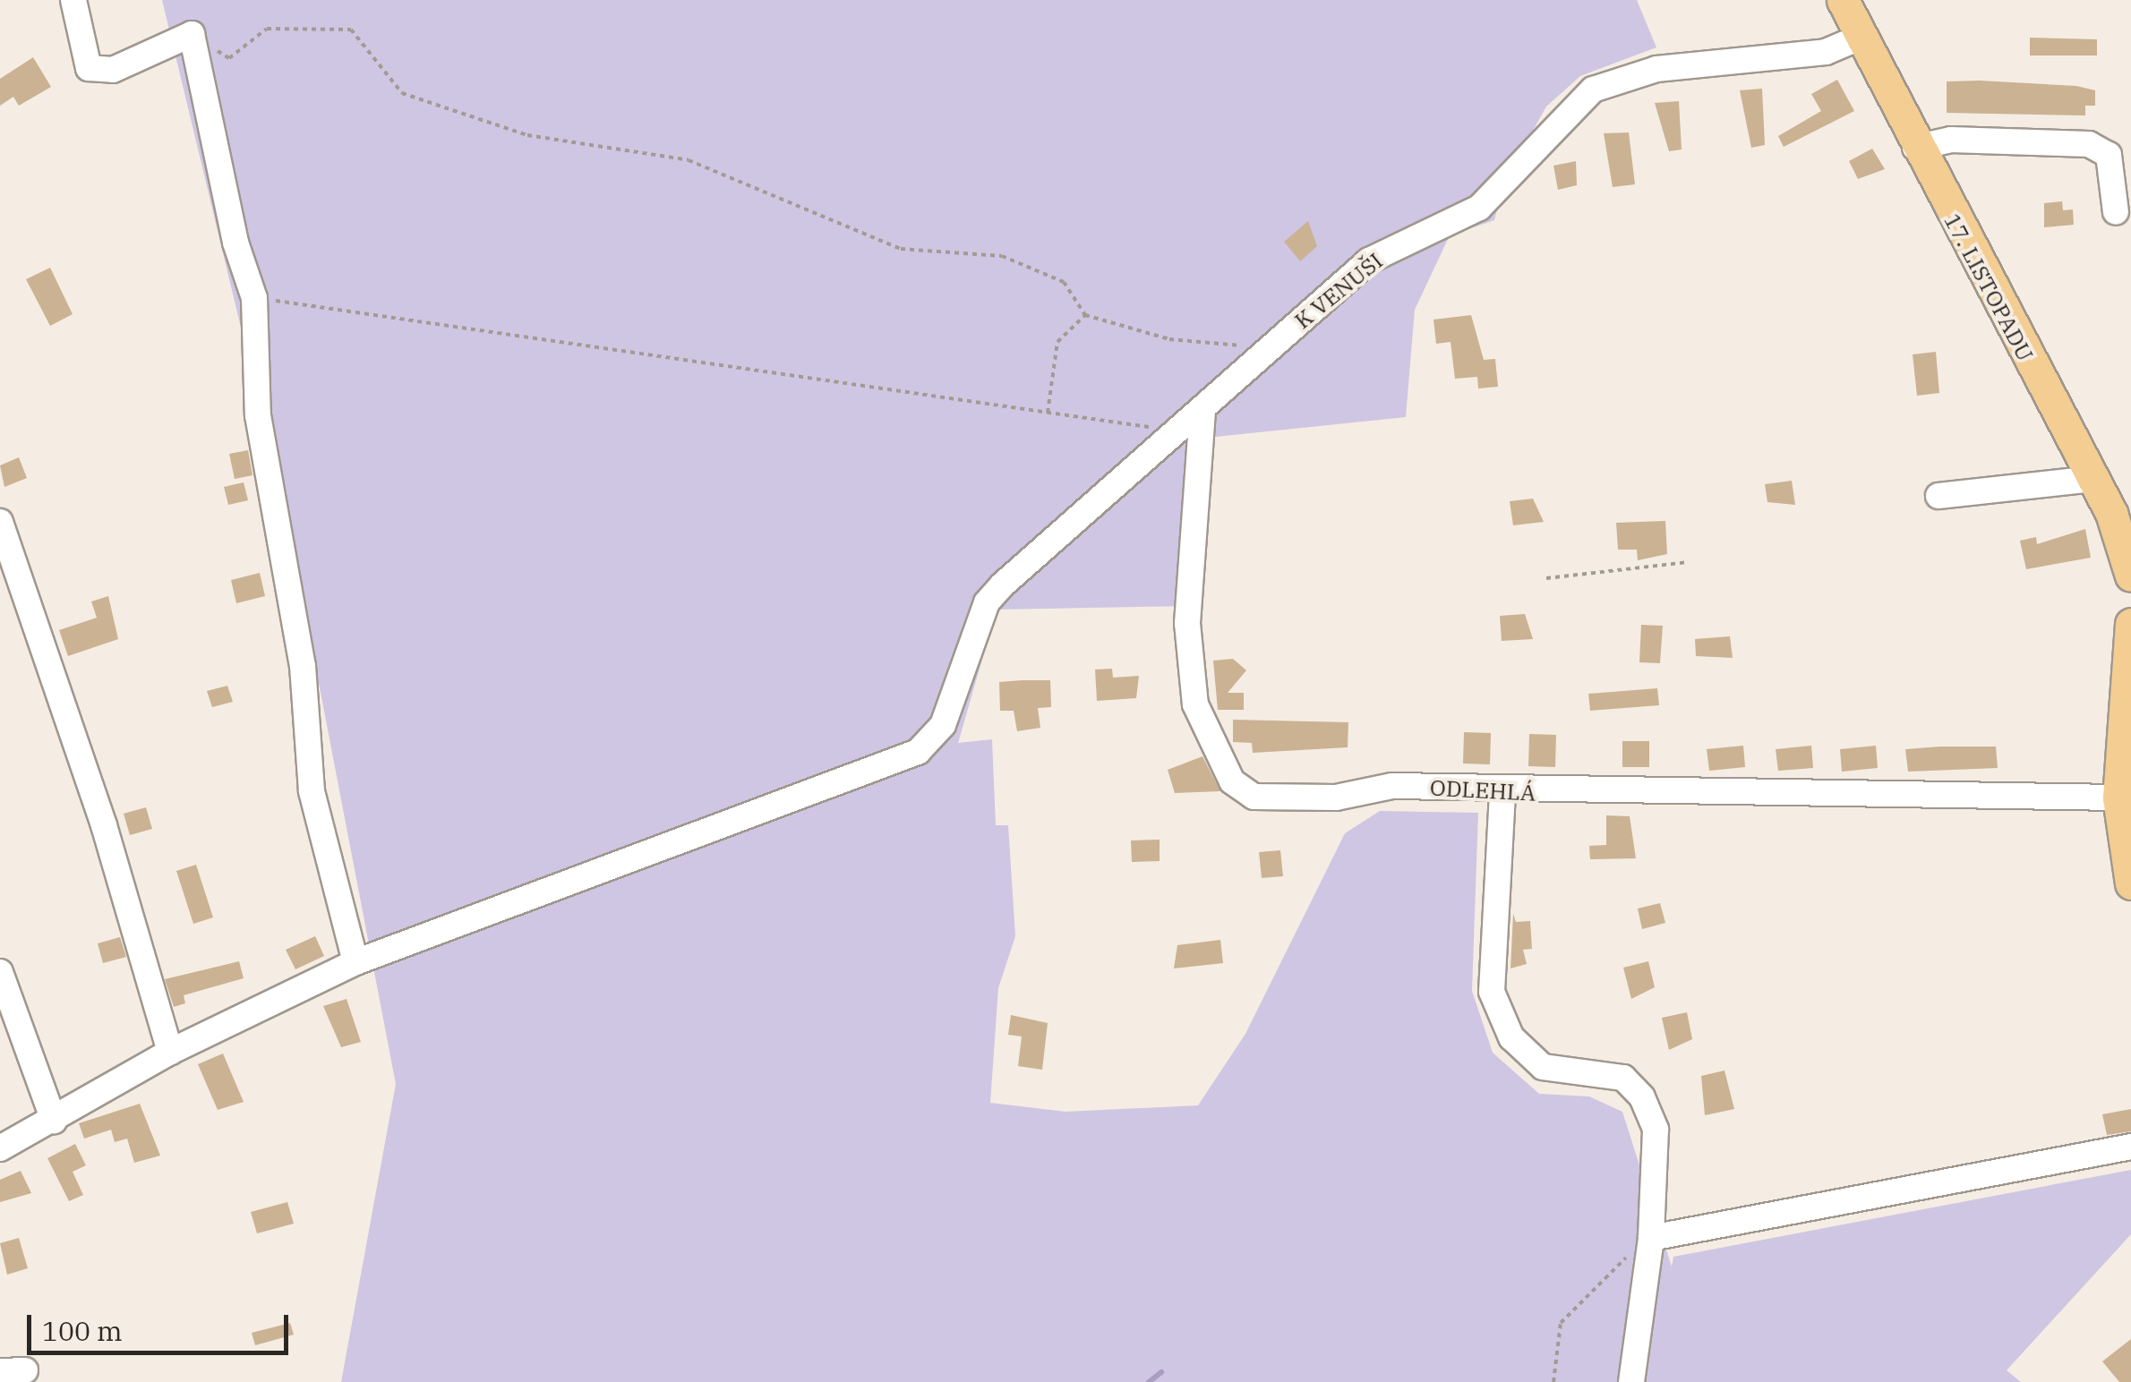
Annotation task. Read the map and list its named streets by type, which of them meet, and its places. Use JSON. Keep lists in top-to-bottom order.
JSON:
{
  "streets": {
    "main road": ["17. LISTOPADU"],
    "street": ["K VENUŠI", "ODLEHLÁ"]
  },
  "crossings": [
    ["17. LISTOPADU", "K VENUŠI"],
    ["K VENUŠI", "ODLEHLÁ"]
  ],
  "scale_bar": "100 m"
}
